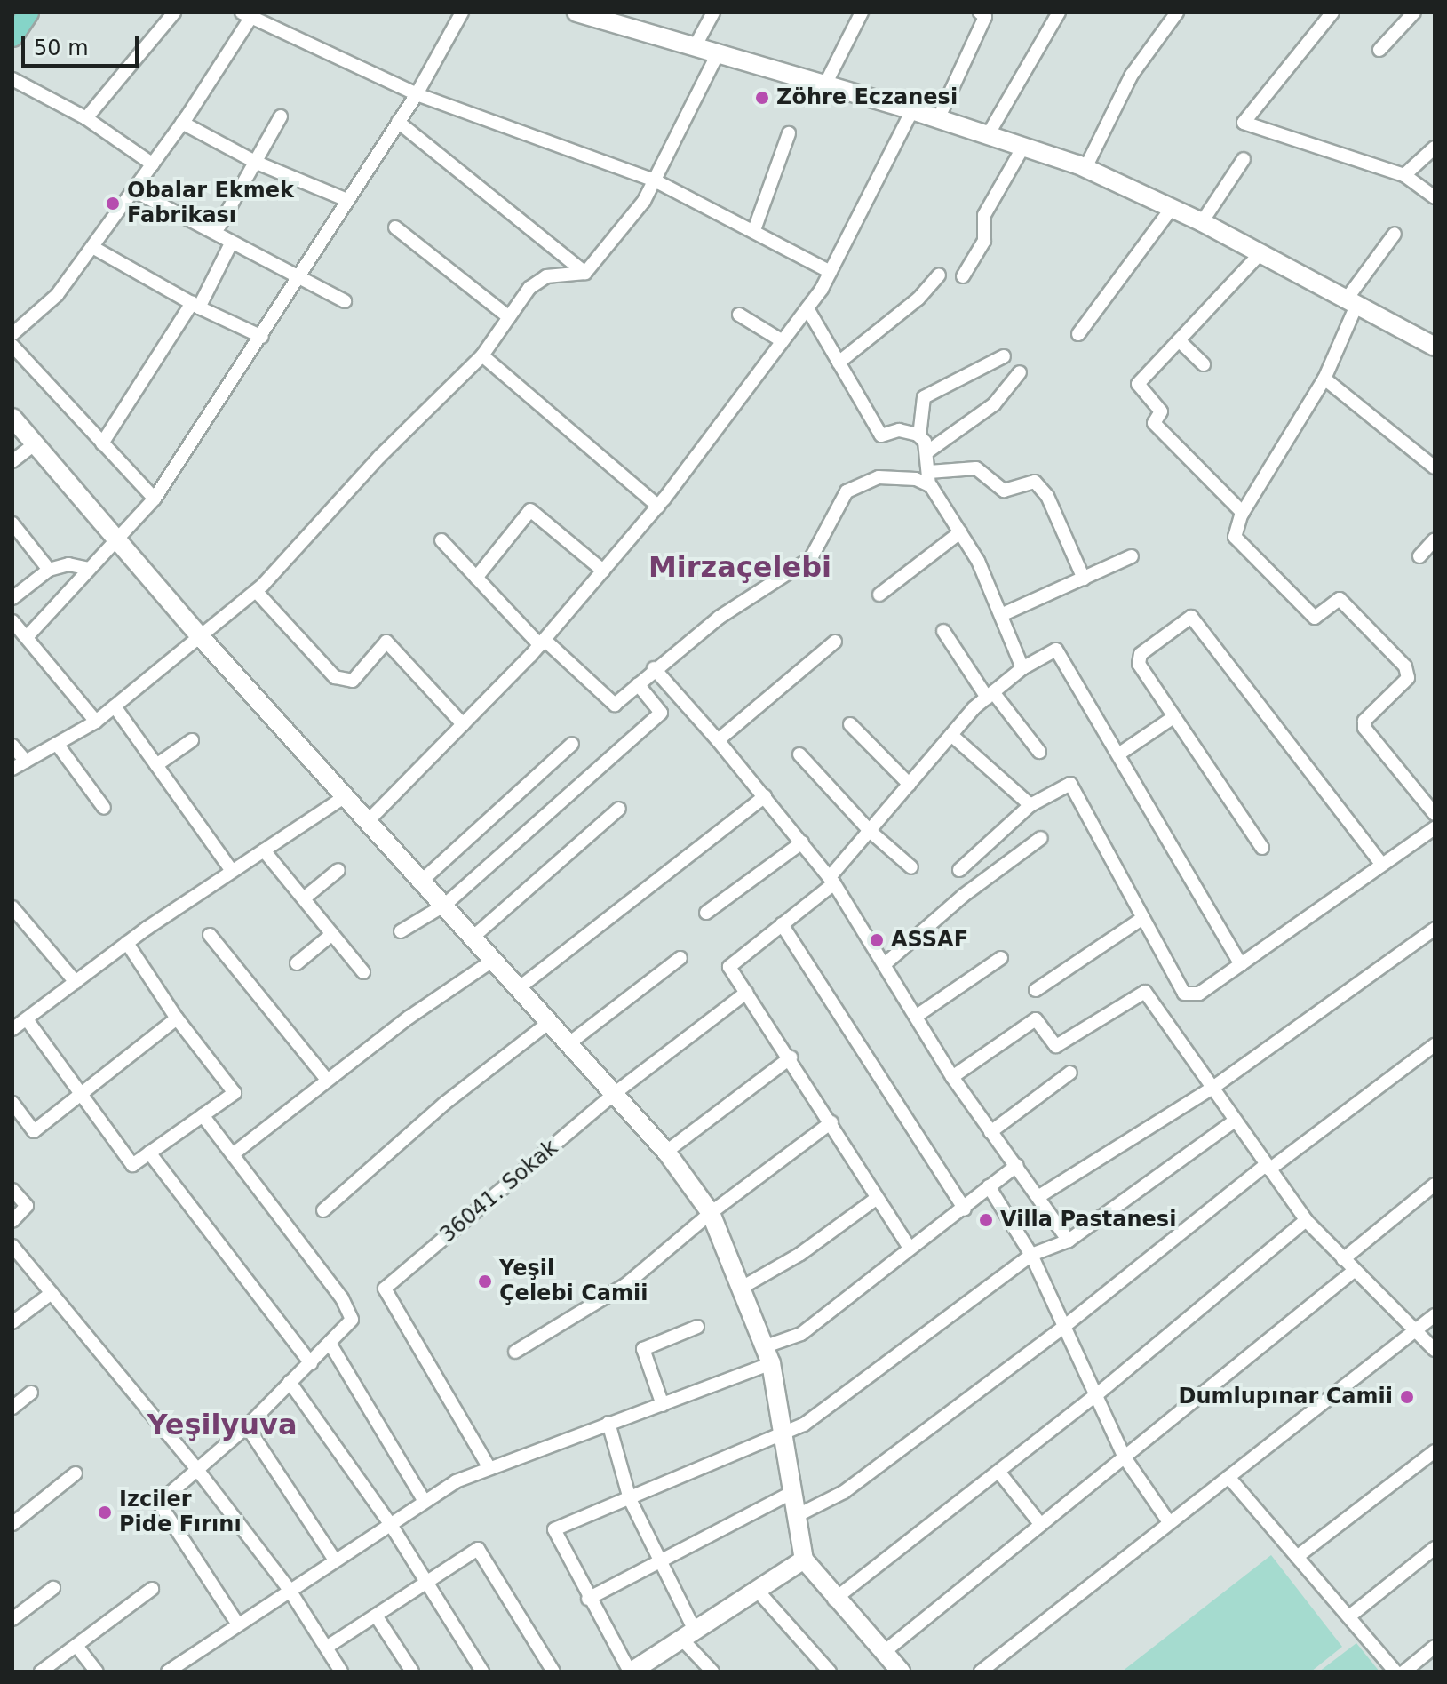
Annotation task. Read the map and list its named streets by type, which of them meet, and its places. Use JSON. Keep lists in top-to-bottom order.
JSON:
{
  "streets": {
    "street": ["36041. Sokak"]
  },
  "districts": ["Mirzaçelebi", "Yeşilyuva"],
  "places": [
    "Zöhre Eczanesi",
    "Obalar Ekmek Fabrikası",
    "ASSAF",
    "Villa Pastanesi",
    "Yeşil Çelebi Camii",
    "Dumlupınar Camii",
    "Izciler Pide Fırını"
  ],
  "scale_bar": "50 m"
}
